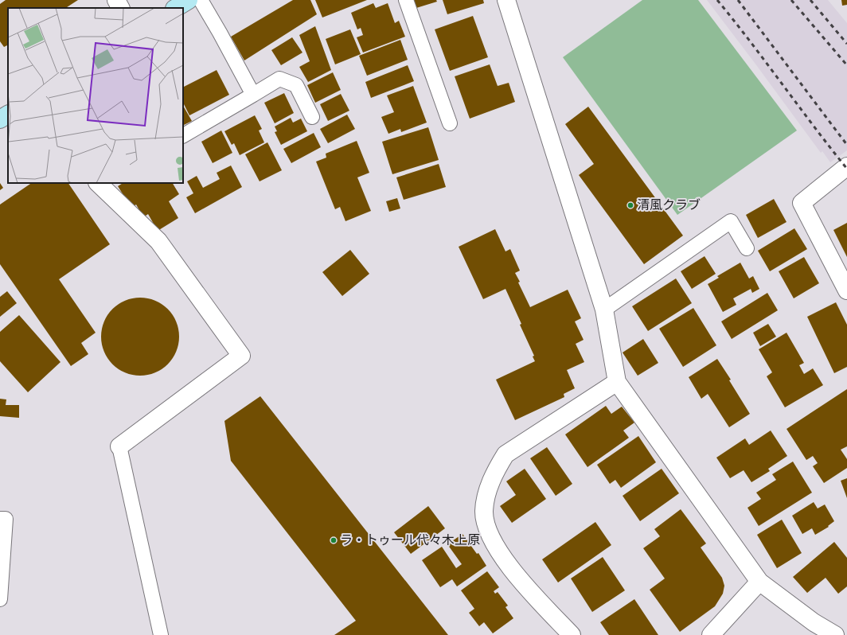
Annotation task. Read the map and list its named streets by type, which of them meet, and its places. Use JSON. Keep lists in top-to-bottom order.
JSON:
{
  "places": ["清風クラブ", "ラ・トゥール代々木上原"]
}
